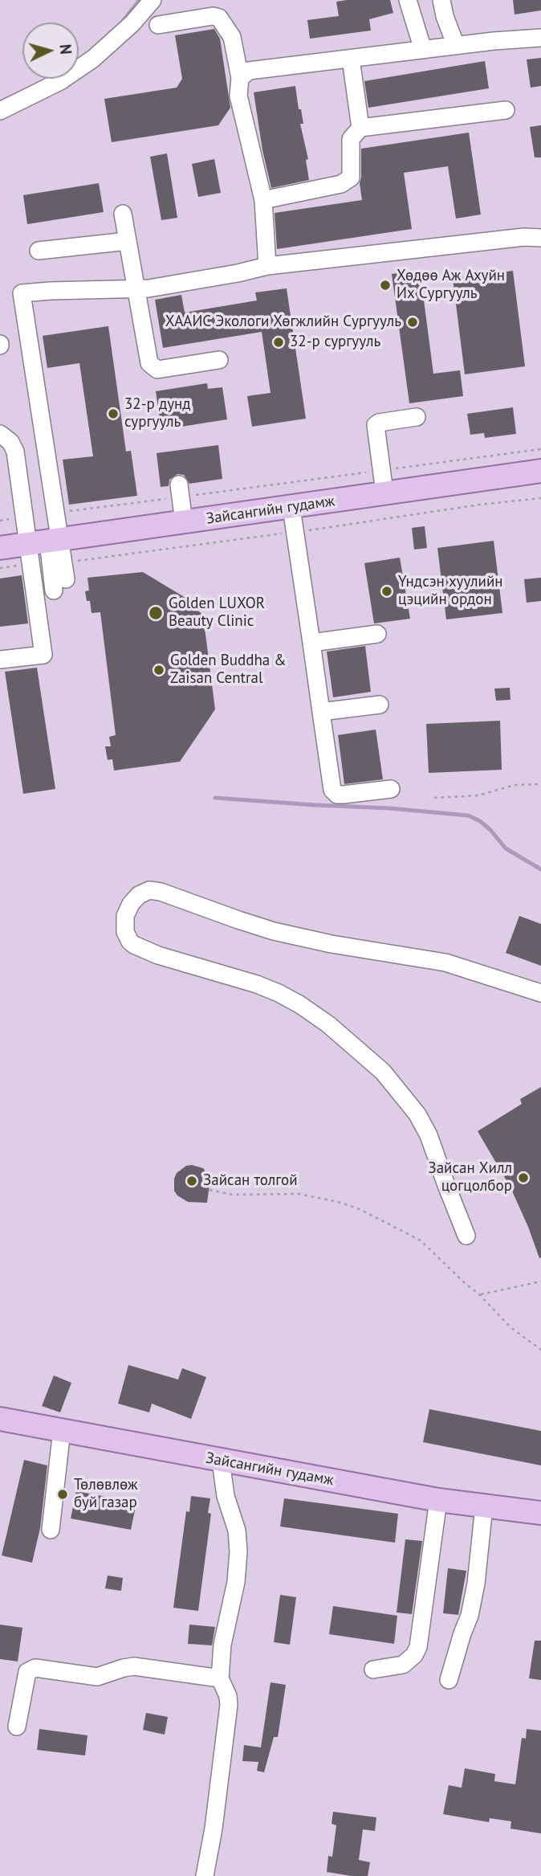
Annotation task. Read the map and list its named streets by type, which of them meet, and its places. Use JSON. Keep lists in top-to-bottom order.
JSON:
{
  "streets": {
    "main road": ["Зайсангийн гудамж"]
  },
  "places": [
    "Хөдөө Аж Ахуйн Их Сургууль",
    "ХААИС Экологи Хөгжлийн Сургууль",
    "32-р сургууль",
    "32-р дунд сургууль",
    "Үндсэн хуулийн цэцийн ордон",
    "Golden LUXOR Beauty Clinic",
    "Golden Buddha & Zaisan Central",
    "Зайсан Хилл цогцолбор",
    "Зайсан толгой",
    "Төлөвлөж буй газар"
  ],
  "north": "right"
}
